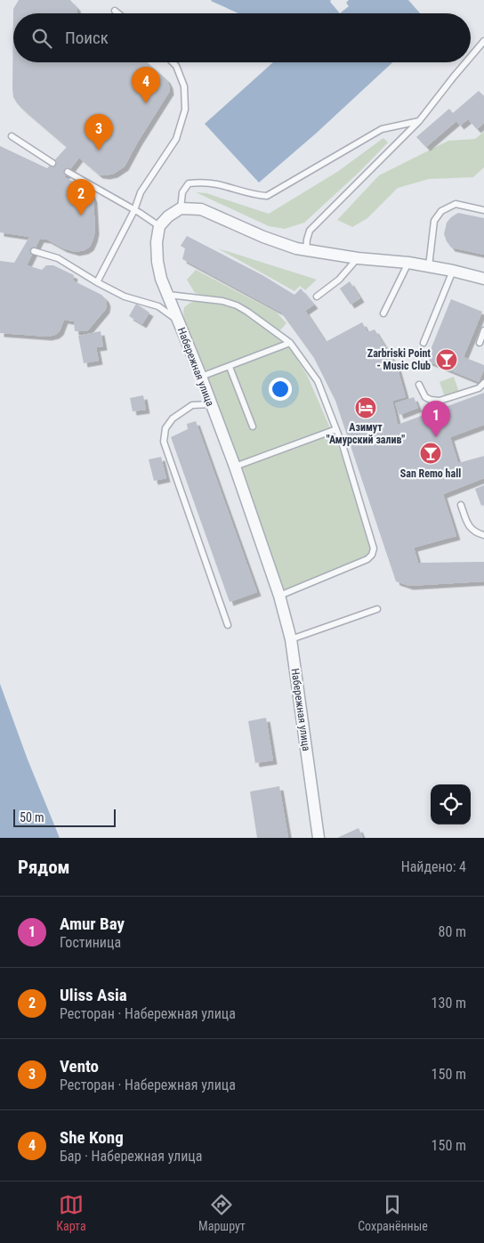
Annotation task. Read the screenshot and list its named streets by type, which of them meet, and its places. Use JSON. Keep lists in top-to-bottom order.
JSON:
{
  "streets": {
    "street": ["Набережная улица"]
  },
  "places": {
    "bar": ["Zarbriski Point - Music Club", "San Remo hall"],
    "hotel": ["Азимут \"Амурский залив\""]
  },
  "scale_bar": "50 m",
  "page": {
    "search": "Поиск",
    "pins": [
      "4",
      "3",
      "2",
      "1"
    ],
    "scale": "50 m",
    "heading": ["Рядом", "Найдено: 4"],
    "list": [
      {
        "mark": "1",
        "name": "Amur Bay",
        "note": "Гостиница",
        "value": "80 m"
      },
      {
        "mark": "2",
        "name": "Uliss Asia",
        "note": "Ресторан · Набережная улица",
        "value": "130 m"
      },
      {
        "mark": "3",
        "name": "Vento",
        "note": "Ресторан · Набережная улица",
        "value": "150 m"
      },
      {
        "mark": "4",
        "name": "She Kong",
        "note": "Бар · Набережная улица",
        "value": "150 m"
      }
    ],
    "nav": ["Карта", "Маршрут", "Сохранённые"]
  }
}
